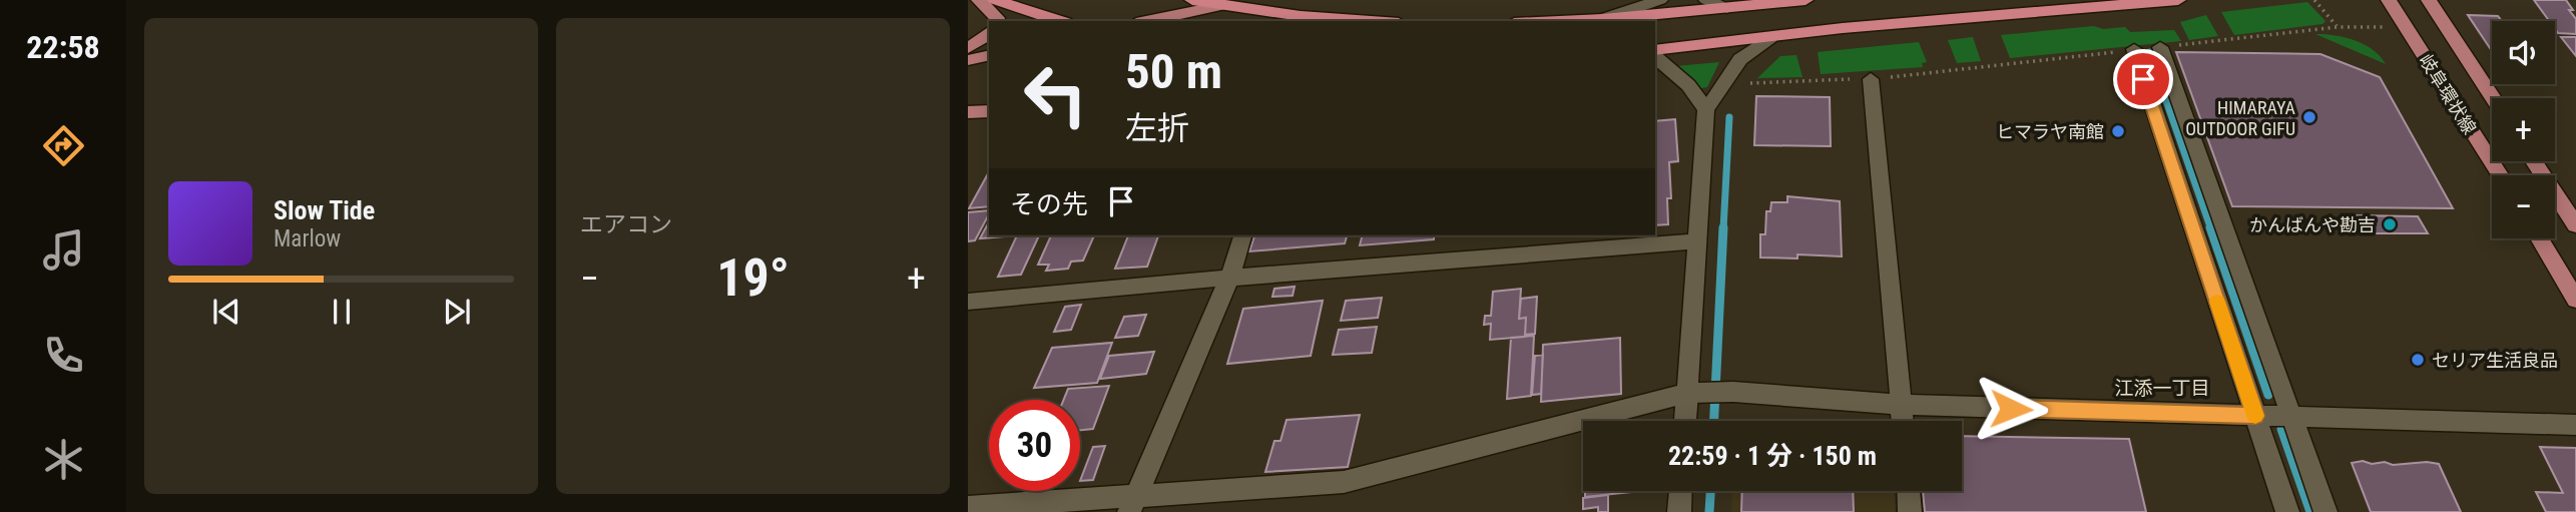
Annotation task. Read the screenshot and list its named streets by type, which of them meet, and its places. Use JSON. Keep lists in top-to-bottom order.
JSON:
{
  "streets": {
    "main road": ["岐阜環状線"]
  },
  "districts": ["江添一丁目"],
  "places": [
    "HIMARAYA OUTDOOR GIFU",
    "ヒマラヤ南館",
    "かんばんや勘吉",
    "セリア生活良品"
  ],
  "page": {
    "tabs": "22:58",
    "tile": "エアコン",
    "map_buttons": ["+", "−"],
    "turn": ["50 m", "左折"],
    "then": "その先",
    "song": ["Slow Tide", "Marlow"],
    "heat": ["−", "19°", "+"],
    "limit": "30",
    "trip": "22:59 · 1 分 · 150 m"
  }
}
